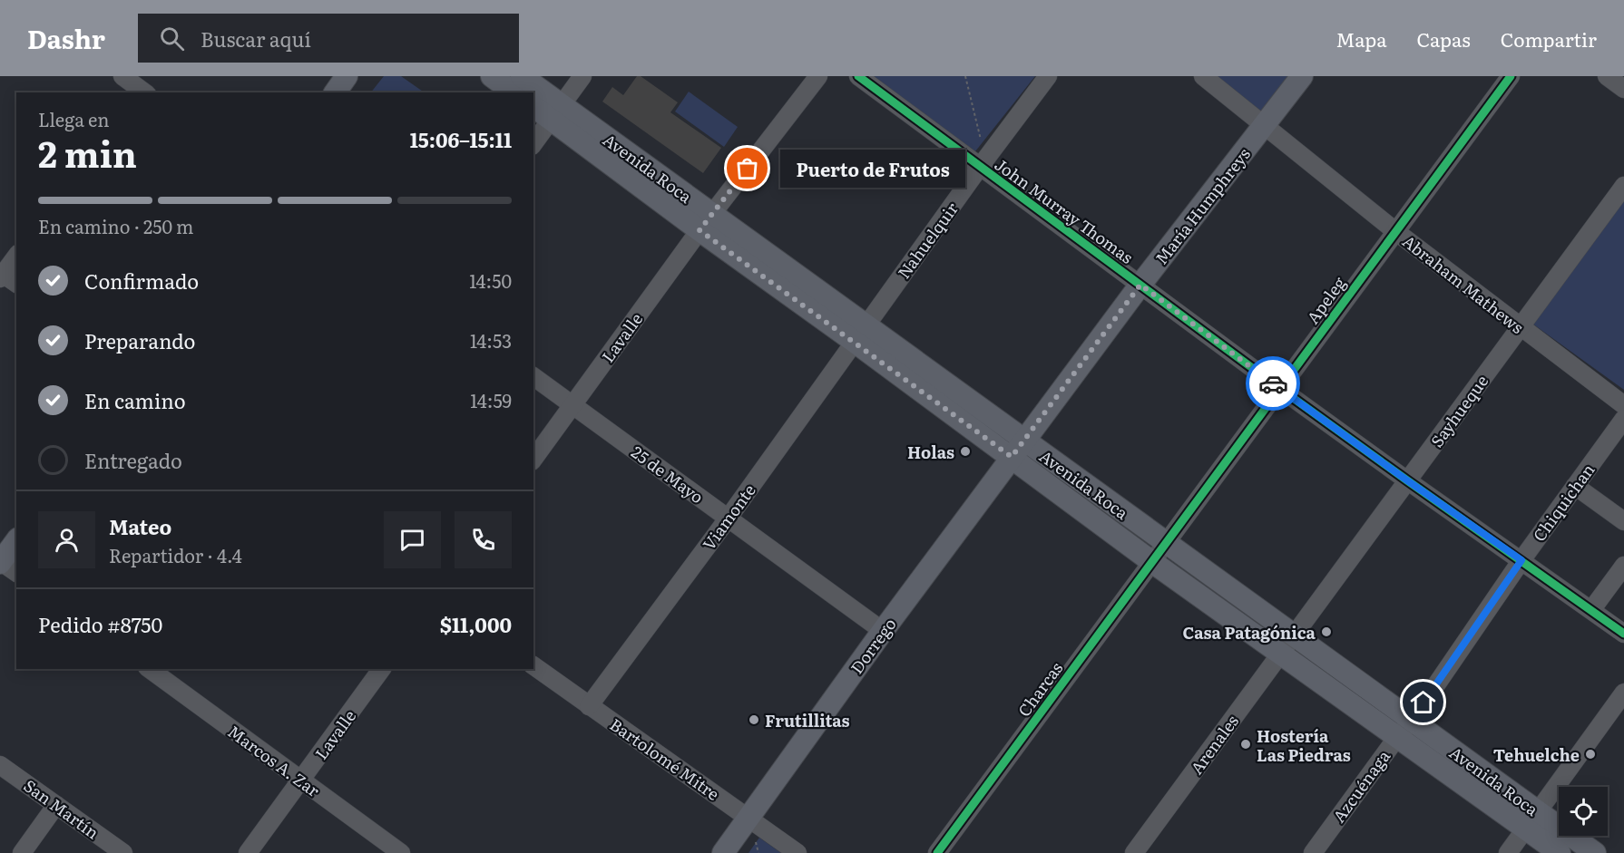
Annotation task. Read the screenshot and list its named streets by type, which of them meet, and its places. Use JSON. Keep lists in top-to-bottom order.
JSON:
{
  "streets": {
    "main road": ["Avenida Roca", "María Humphreys", "Dorrego"],
    "street": [
      "John Murray Thomas",
      "Nahuelquir",
      "Abraham Mathews",
      "Apeleg",
      "Lavalle",
      "Sayhueque",
      "25 de Mayo",
      "Chiquichan",
      "Viamonte",
      "Charcas",
      "Arenales",
      "Bartolomé Mitre",
      "Marcos A. Zar",
      "Azcuénaga",
      "San Martín"
    ]
  },
  "crossings": [
    ["Avenida Roca", "María Humphreys"],
    ["Avenida Roca", "Nahuelquir"],
    ["Avenida Roca", "Apeleg"],
    ["Avenida Roca", "Lavalle"],
    ["Avenida Roca", "Sayhueque"],
    ["Avenida Roca", "Chiquichan"],
    ["Avenida Roca", "Viamonte"],
    ["Avenida Roca", "Dorrego"],
    ["Avenida Roca", "Charcas"],
    ["Avenida Roca", "Arenales"],
    ["Avenida Roca", "Azcuénaga"],
    ["María Humphreys", "John Murray Thomas"],
    ["María Humphreys", "Abraham Mathews"],
    ["María Humphreys", "Dorrego"],
    ["John Murray Thomas", "Nahuelquir"],
    ["John Murray Thomas", "Apeleg"],
    ["John Murray Thomas", "Sayhueque"],
    ["John Murray Thomas", "Chiquichan"],
    ["Nahuelquir", "Viamonte"],
    ["Abraham Mathews", "Apeleg"],
    ["Abraham Mathews", "Sayhueque"],
    ["Apeleg", "Charcas"],
    ["Lavalle", "25 de Mayo"],
    ["Lavalle", "Marcos A. Zar"],
    ["Sayhueque", "Arenales"],
    ["25 de Mayo", "Viamonte"],
    ["25 de Mayo", "Dorrego"],
    ["Chiquichan", "Azcuénaga"],
    ["Viamonte", "Bartolomé Mitre"],
    ["Dorrego", "Bartolomé Mitre"]
  ],
  "places": [
    "Puerto de Frutos",
    "Holas",
    "Casa Patagónica",
    "Frutillitas",
    "Hostería Las Piedras",
    "Tehuelche"
  ],
  "page": {
    "header": "Dashr",
    "search": "Buscar aquí",
    "nav": ["Mapa", "Capas", "Compartir"],
    "heading": ["2 min", "Llega en", "15:06–15:11"],
    "panel": [
      "Mateo",
      "Repartidor · 4.4",
      "Pedido #8750",
      "$11,000"
    ],
    "bubble": "Puerto de Frutos",
    "bar": "En camino · 250 m",
    "list": [
      ["Confirmado", "14:50"],
      ["Preparando", "14:53"],
      ["En camino", "14:59"],
      "Entregado"
    ]
  }
}
